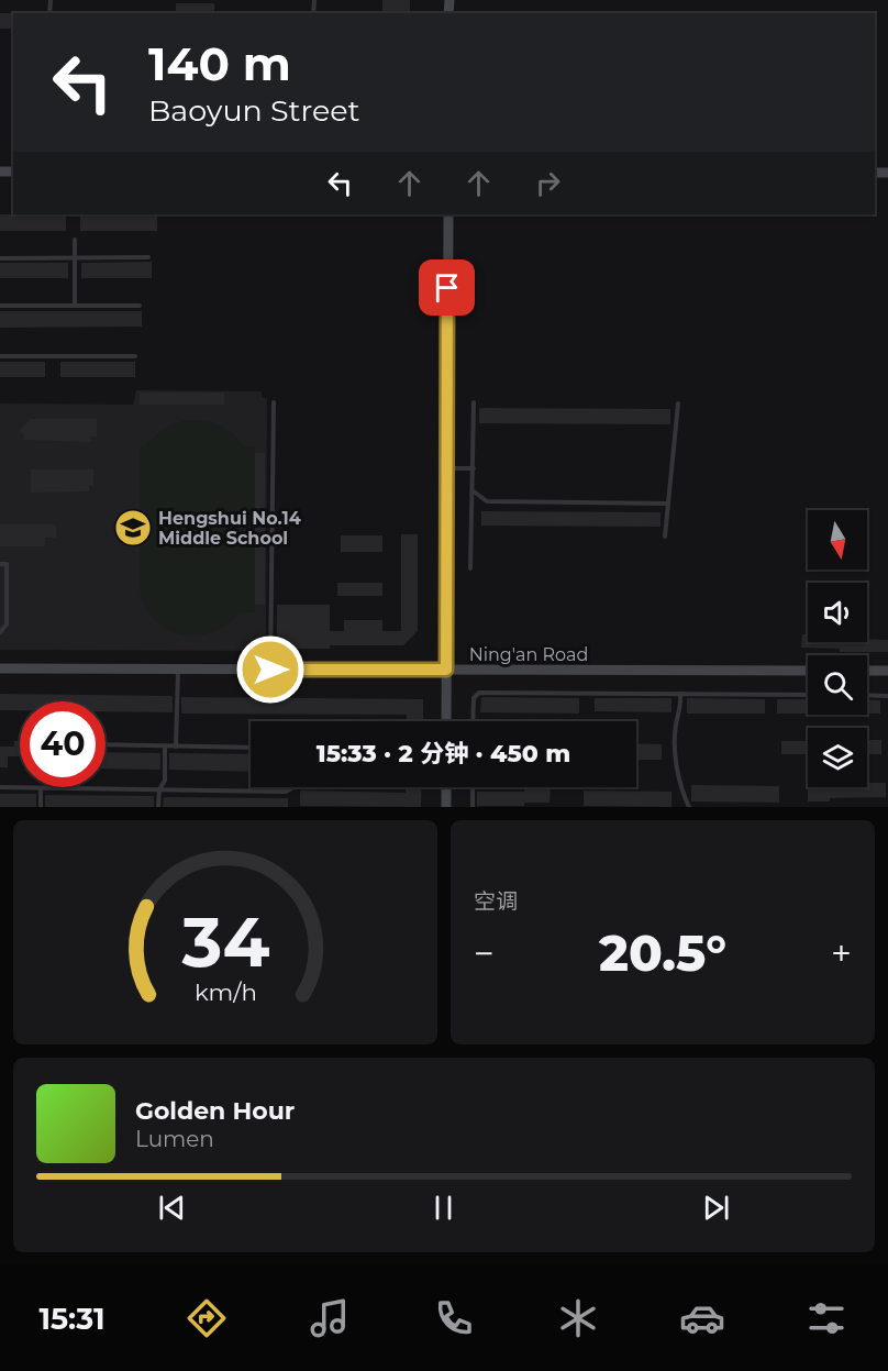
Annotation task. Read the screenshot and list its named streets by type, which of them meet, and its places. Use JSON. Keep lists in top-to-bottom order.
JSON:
{
  "streets": {
    "street": ["Ning'an Road"]
  },
  "places": {
    "school or university": ["Hengshui No.14 Middle School"]
  },
  "north": "bottom",
  "page": {
    "turn": ["140 m", "Baoyun Street"],
    "limit": "40",
    "trip": "15:33 · 2 分钟 · 450 m",
    "tile": "空调",
    "heat": ["−", "20.5°", "+"],
    "song": ["Golden Hour", "Lumen"],
    "tabs": "15:31",
    "gauge": ["34", "km/h"]
  }
}
